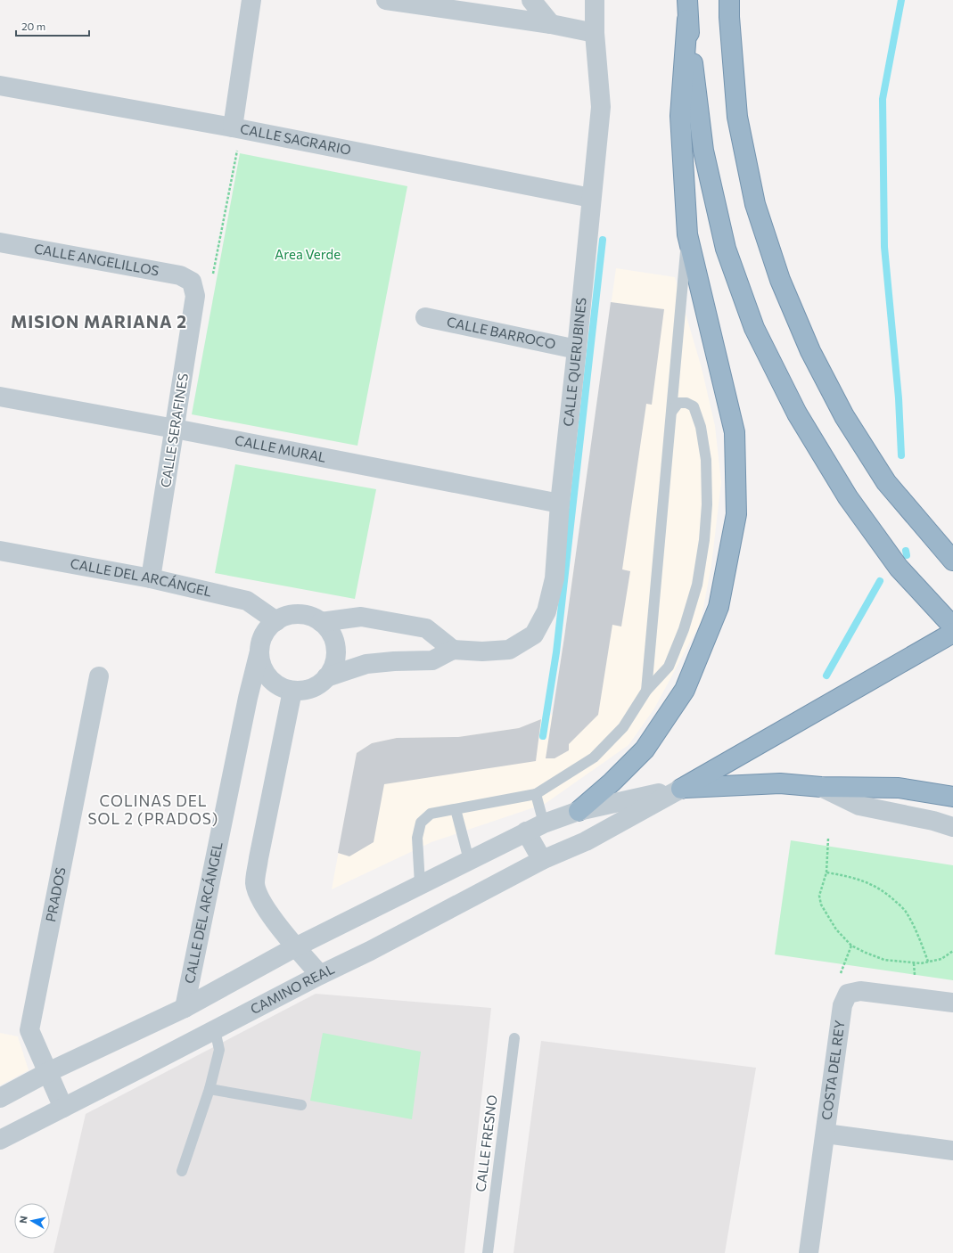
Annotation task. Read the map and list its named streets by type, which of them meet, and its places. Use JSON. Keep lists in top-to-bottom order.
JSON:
{
  "streets": {
    "street": [
      "CALLE SAGRARIO",
      "CALLE ANGELILLOS",
      "CALLE BARROCO",
      "CALLE QUERUBINES",
      "CALLE SERAFINES",
      "CALLE MURAL",
      "CALLE DEL ARCÁNGEL",
      "PRADOS",
      "CAMINO REAL",
      "COSTA DEL REY"
    ],
    "lane": ["CALLE FRESNO"]
  },
  "crossings": [
    ["CALLE SAGRARIO", "CALLE QUERUBINES"],
    ["CALLE ANGELILLOS", "CALLE SERAFINES"],
    ["CALLE BARROCO", "CALLE QUERUBINES"],
    ["CALLE QUERUBINES", "CALLE MURAL"],
    ["CALLE SERAFINES", "CALLE MURAL"],
    ["CALLE SERAFINES", "CALLE DEL ARCÁNGEL"],
    ["PRADOS", "CAMINO REAL"]
  ],
  "districts": ["MISION MARIANA 2", "COLINAS DEL SOL 2 (PRADOS)"],
  "parks": ["Area Verde"],
  "scale_bar": "20 m",
  "north": "left"
}
